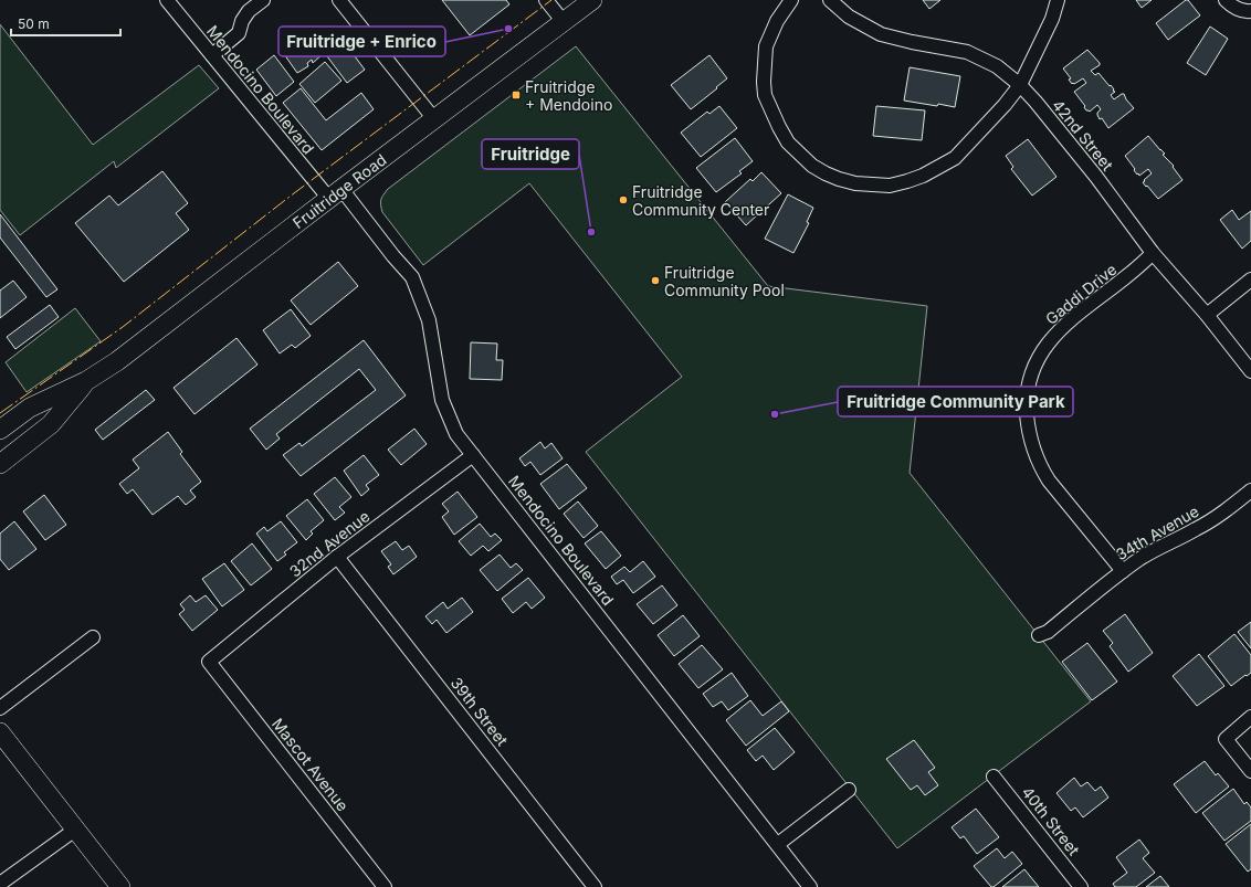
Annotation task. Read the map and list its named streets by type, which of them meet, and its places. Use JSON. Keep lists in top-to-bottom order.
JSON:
{
  "streets": {
    "main road": ["Fruitridge Road"],
    "street": [
      "Mendocino Boulevard",
      "42nd Street",
      "Gaddi Drive",
      "34th Avenue",
      "32nd Avenue",
      "39th Street",
      "Mascot Avenue",
      "40th Street"
    ]
  },
  "crossings": [
    ["Mendocino Boulevard", "Fruitridge Road"],
    ["Mendocino Boulevard", "32nd Avenue"],
    ["42nd Street", "Gaddi Drive"],
    ["Gaddi Drive", "34th Avenue"],
    ["32nd Avenue", "39th Street"],
    ["32nd Avenue", "Mascot Avenue"]
  ],
  "places": {
    "other": [
      "Fruitridge + Enrico",
      "Fruitridge Community Center",
      "Fruitridge",
      "Fruitridge Community Pool",
      "Fruitridge Community Park"
    ],
    "transit": ["Fruitridge + Mendoino"]
  },
  "scale_bar": "50 m"
}
